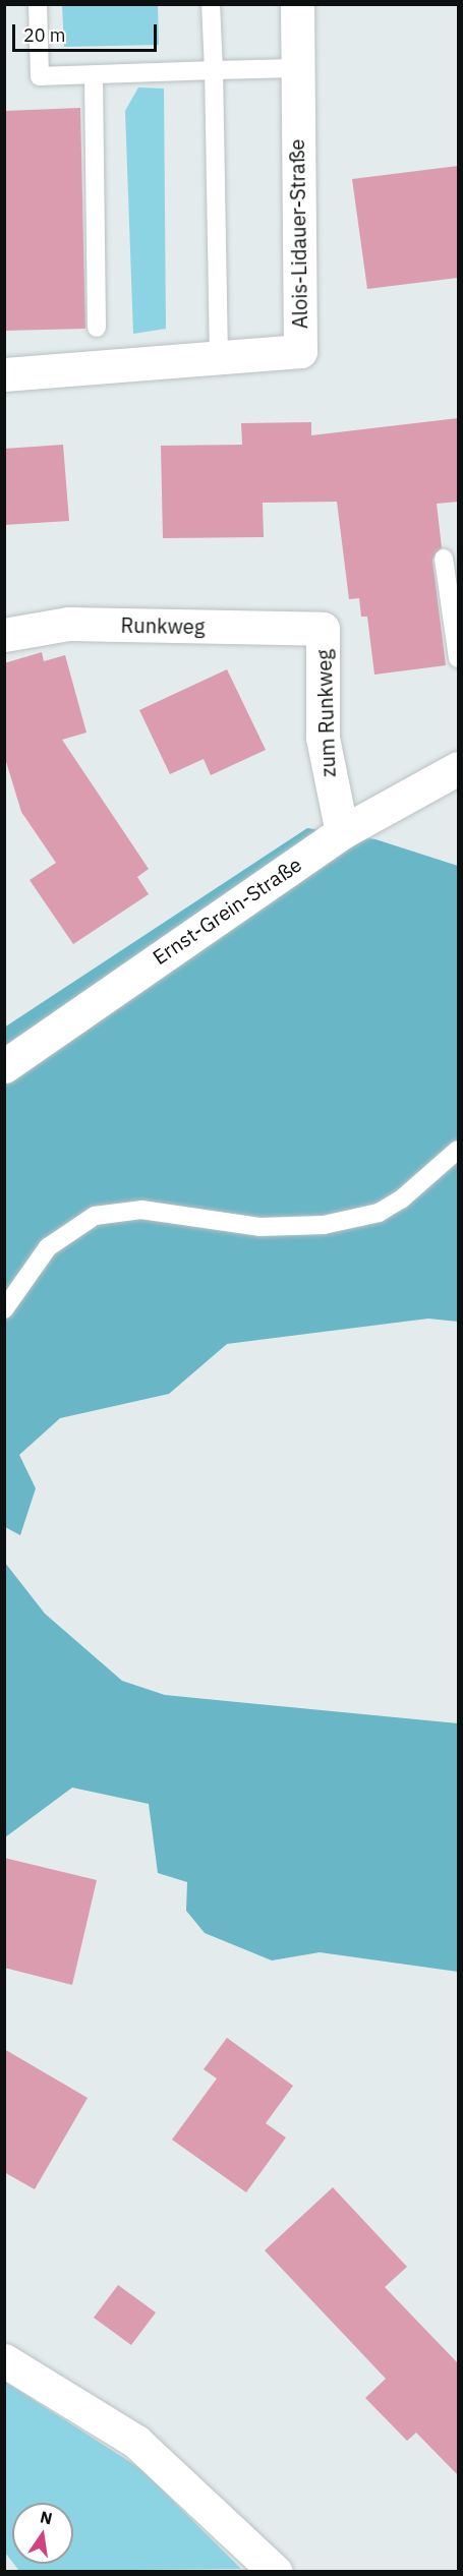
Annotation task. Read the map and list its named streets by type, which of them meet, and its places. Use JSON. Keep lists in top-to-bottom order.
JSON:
{
  "streets": {
    "street": [
      "Alois-Lidauer-Straße",
      "Runkweg",
      "zum Runkweg",
      "Ernst-Grein-Straße"
    ]
  },
  "crossings": [
    ["Runkweg", "zum Runkweg"],
    ["zum Runkweg", "Ernst-Grein-Straße"]
  ],
  "scale_bar": "20 m",
  "north": "top"
}
